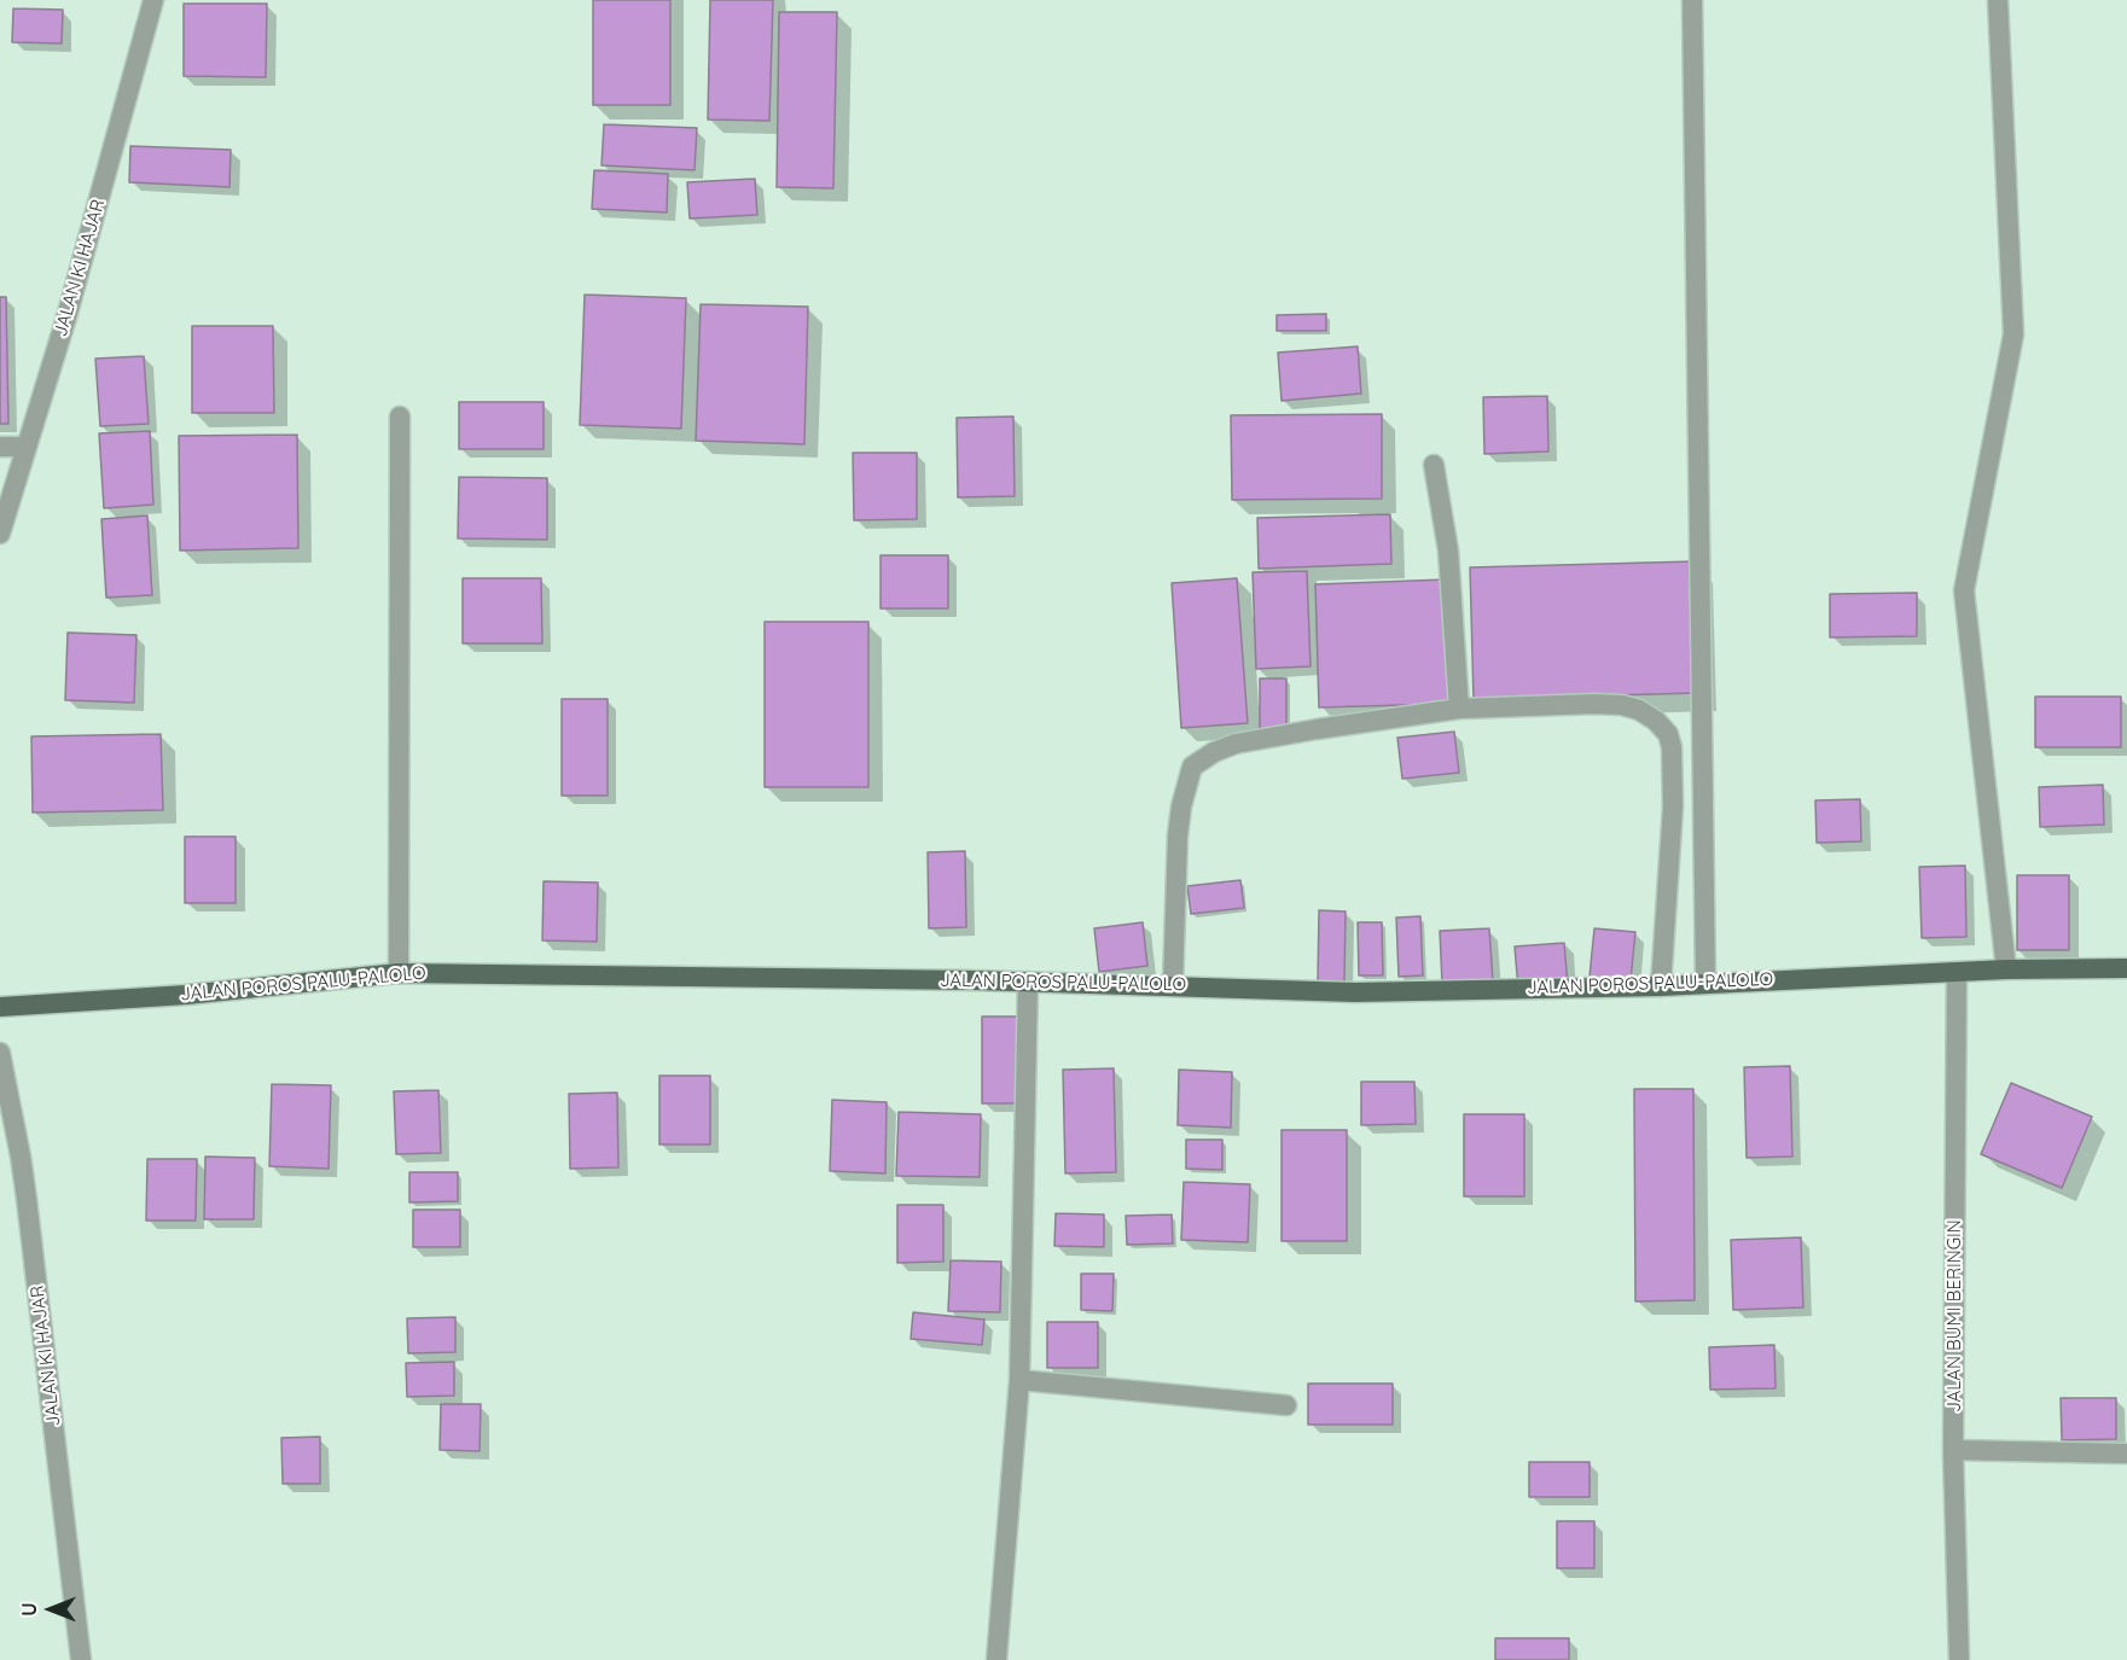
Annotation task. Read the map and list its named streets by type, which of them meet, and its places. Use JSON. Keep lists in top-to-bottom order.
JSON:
{
  "streets": {
    "main road": ["JALAN POROS PALU-PALOLO"],
    "street": ["JALAN KI HAJAR", "JALAN BUMI BERINGIN"]
  },
  "crossings": [
    ["JALAN POROS PALU-PALOLO", "JALAN BUMI BERINGIN"]
  ],
  "north": "left"
}
